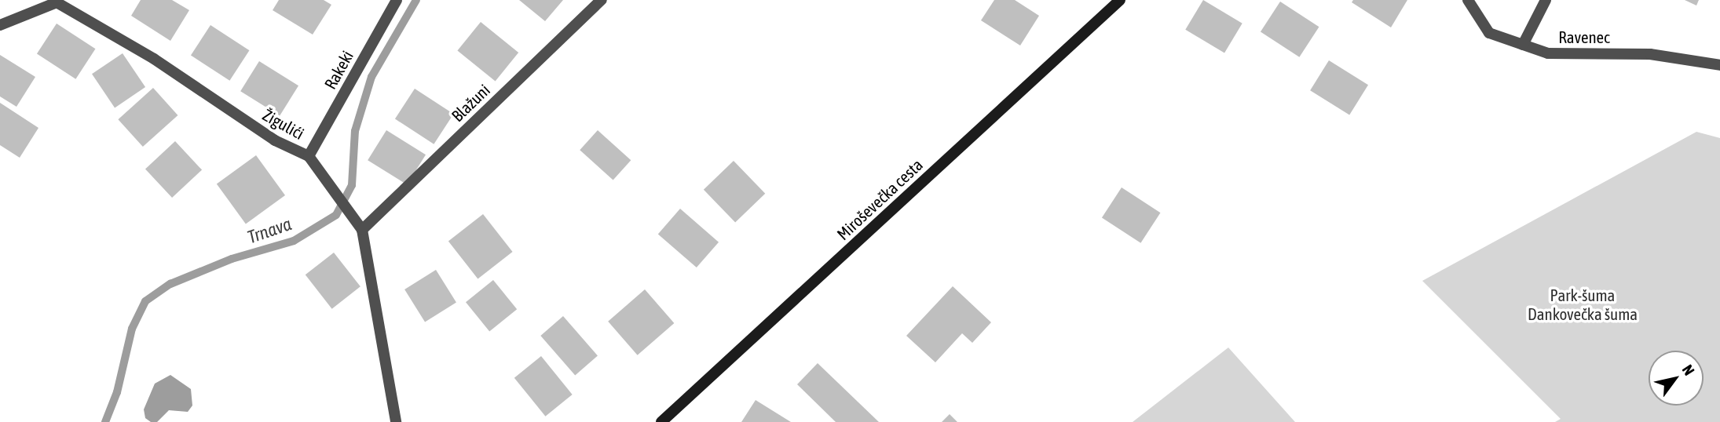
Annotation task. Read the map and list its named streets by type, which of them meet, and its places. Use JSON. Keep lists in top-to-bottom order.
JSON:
{
  "streets": {
    "main road": ["Miroševečka cesta"],
    "street": [
      "Ravenec",
      "Rakeki",
      "Blažuni",
      "Žigulići"
    ]
  },
  "crossings": [
    ["Rakeki", "Žigulići"],
    ["Blažuni", "Žigulići"]
  ],
  "water": ["Trnava"],
  "parks": ["Park-šuma Dankovečka šuma"],
  "north": "top right"
}
